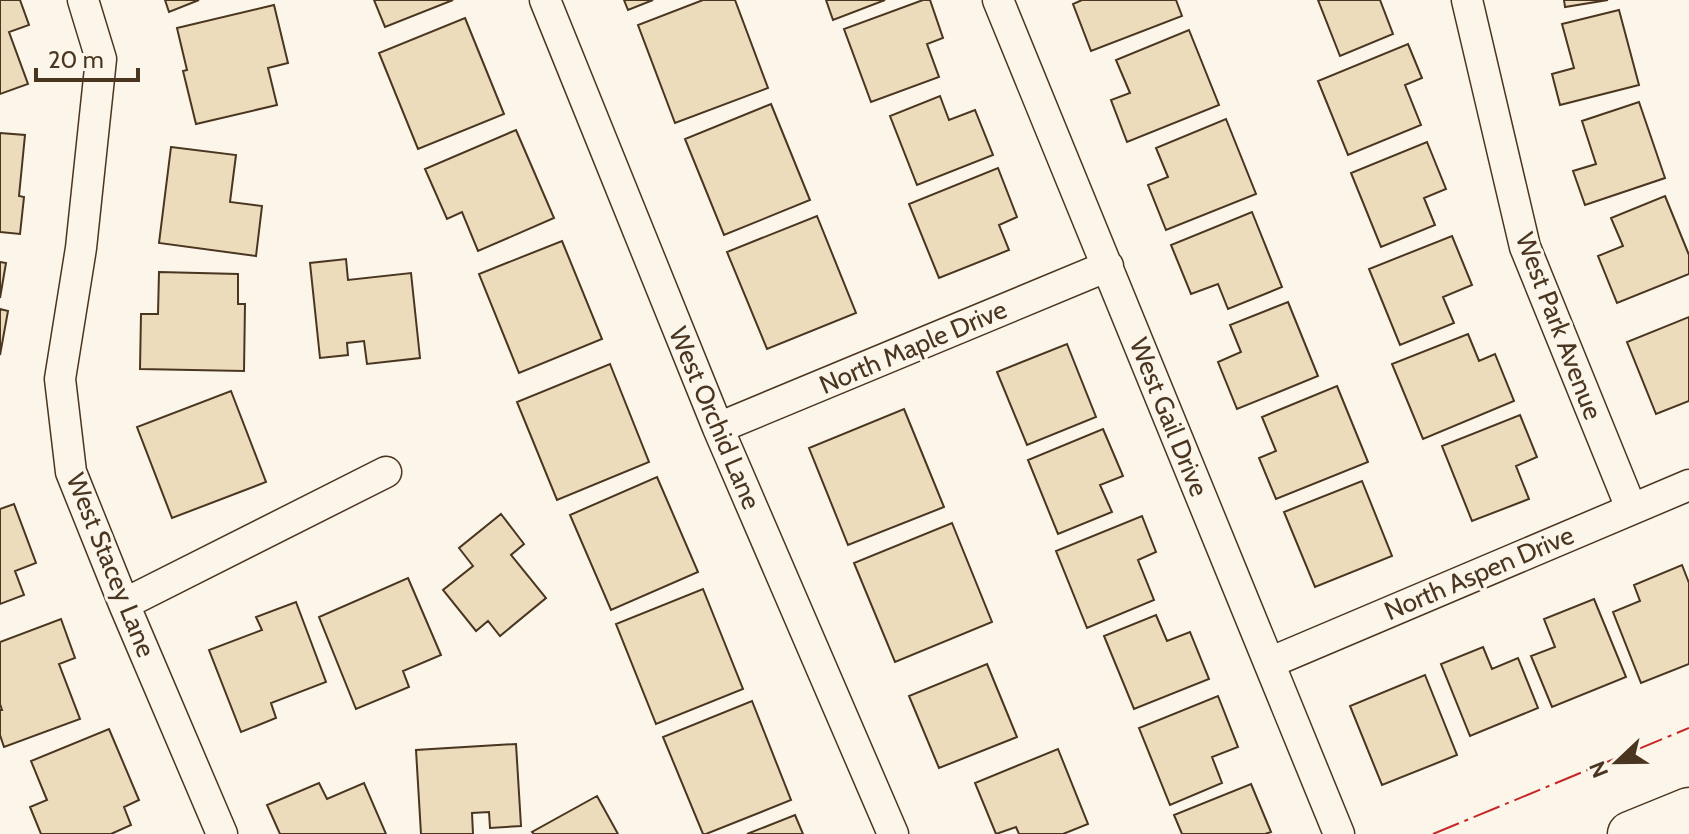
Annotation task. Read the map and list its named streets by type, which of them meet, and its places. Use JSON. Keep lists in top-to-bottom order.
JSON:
{
  "streets": {
    "street": [
      "West Park Avenue",
      "North Maple Drive",
      "West Gail Drive",
      "West Orchid Lane",
      "West Stacey Lane",
      "North Aspen Drive"
    ]
  },
  "crossings": [
    ["West Park Avenue", "North Aspen Drive"],
    ["North Maple Drive", "West Gail Drive"],
    ["North Maple Drive", "West Orchid Lane"],
    ["West Gail Drive", "North Aspen Drive"]
  ],
  "scale_bar": "20 m",
  "north": "left"
}
